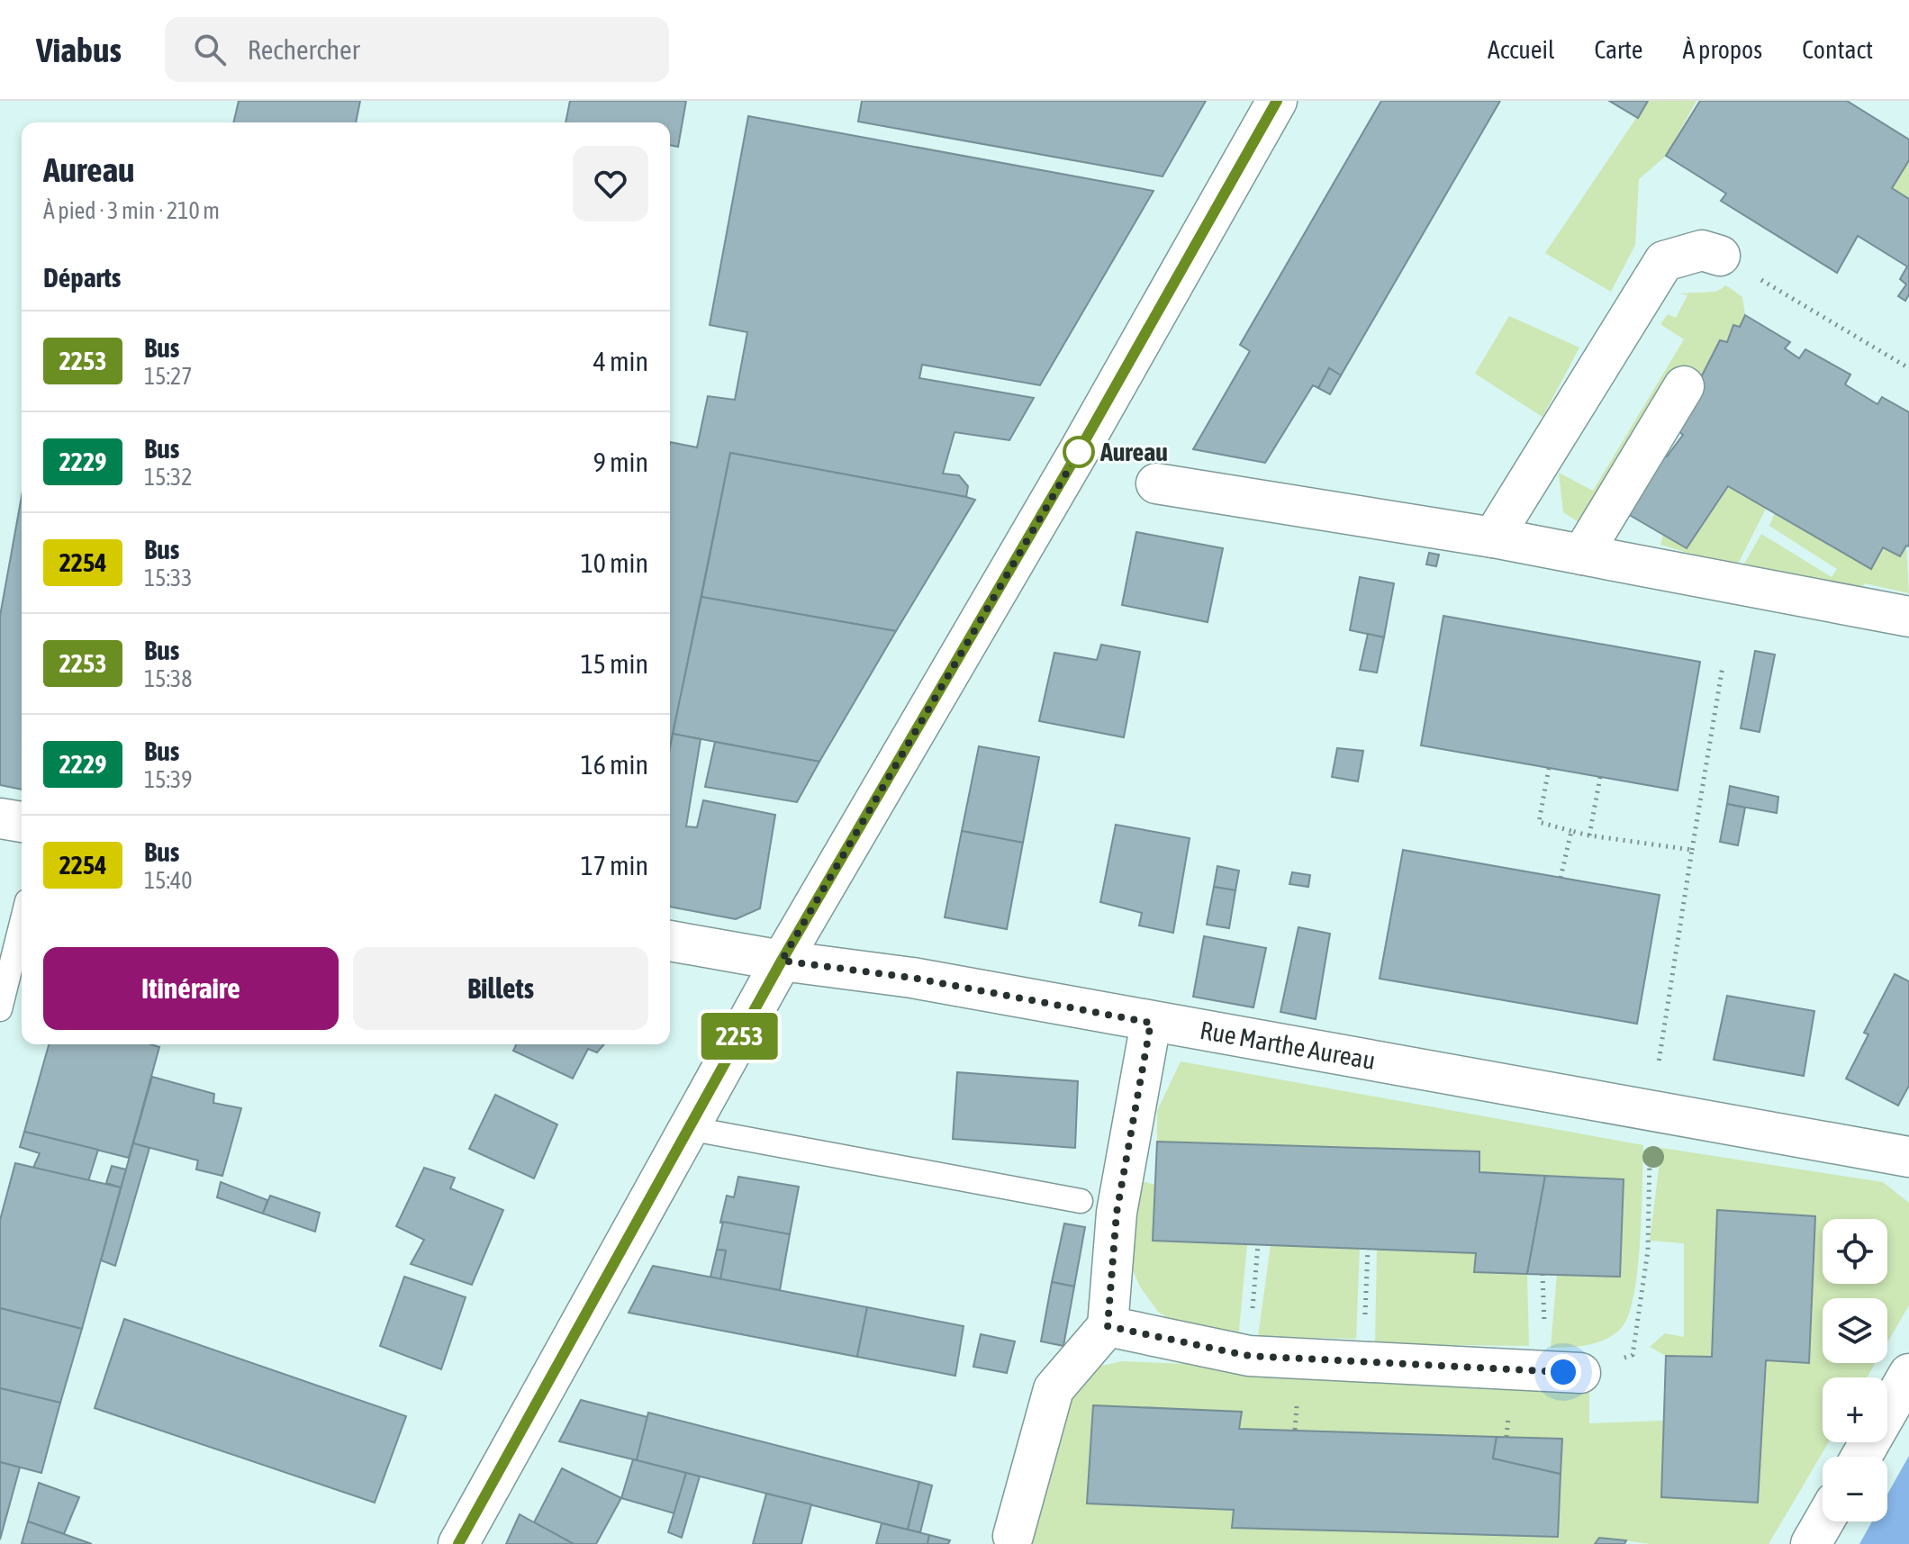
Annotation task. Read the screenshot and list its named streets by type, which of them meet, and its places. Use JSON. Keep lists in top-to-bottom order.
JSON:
{
  "streets": {
    "street": ["Rue Marthe Aureau"]
  },
  "places": ["Aureau"],
  "lines": ["bus line 2253"],
  "page": {
    "header": "Viabus",
    "search": "Rechercher",
    "nav": [
      "Accueil",
      "Carte",
      "À propos",
      "Contact"
    ],
    "on_map": "2253",
    "heading": [
      ["Aureau", "À pied · 3 min · 210 m"],
      "Départs"
    ],
    "list": [
      {
        "mark": "2253",
        "name": "Bus",
        "note": "15:27",
        "value": "4 min"
      },
      {
        "mark": "2229",
        "name": "Bus",
        "note": "15:32",
        "value": "9 min"
      },
      {
        "mark": "2254",
        "name": "Bus",
        "note": "15:33",
        "value": "10 min"
      },
      {
        "mark": "2253",
        "name": "Bus",
        "note": "15:38",
        "value": "15 min"
      },
      {
        "mark": "2229",
        "name": "Bus",
        "note": "15:39",
        "value": "16 min"
      },
      {
        "mark": "2254",
        "name": "Bus",
        "note": "15:40",
        "value": "17 min"
      }
    ],
    "buttons": ["Itinéraire", "Billets"],
    "map_buttons": ["+", "−"]
  }
}
